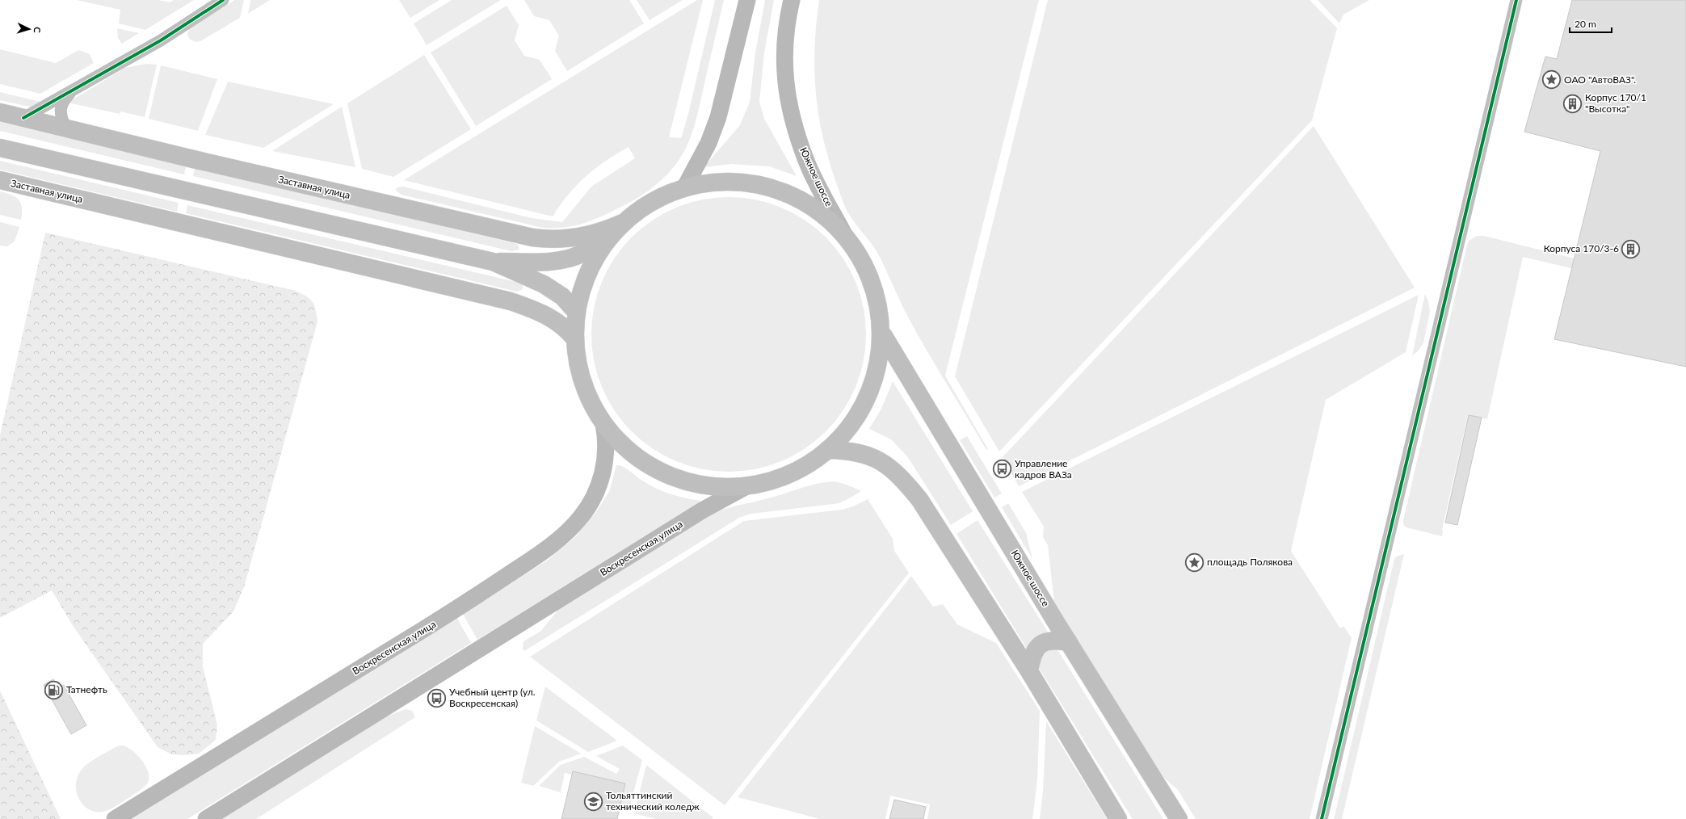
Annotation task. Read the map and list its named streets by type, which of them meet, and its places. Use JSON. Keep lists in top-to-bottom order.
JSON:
{
  "streets": {
    "main road": ["Южное шоссе", "Заставная улица", "Воскресенская улица"]
  },
  "places": {
    "place": ["ОАО \"АвтоВАЗ\".", "площадь Полякова"],
    "building": ["Корпус 170/1 \"Высотка\"", "Корпуса 170/3-6"],
    "bus stop": ["Управление кадров ВАЗа", "Учебный центр (ул. Воскресенская)"],
    "fuel station": ["Татнефть"],
    "school or university": ["Тольяттинский технический коледж"]
  },
  "scale_bar": "20 m",
  "north": "right"
}
